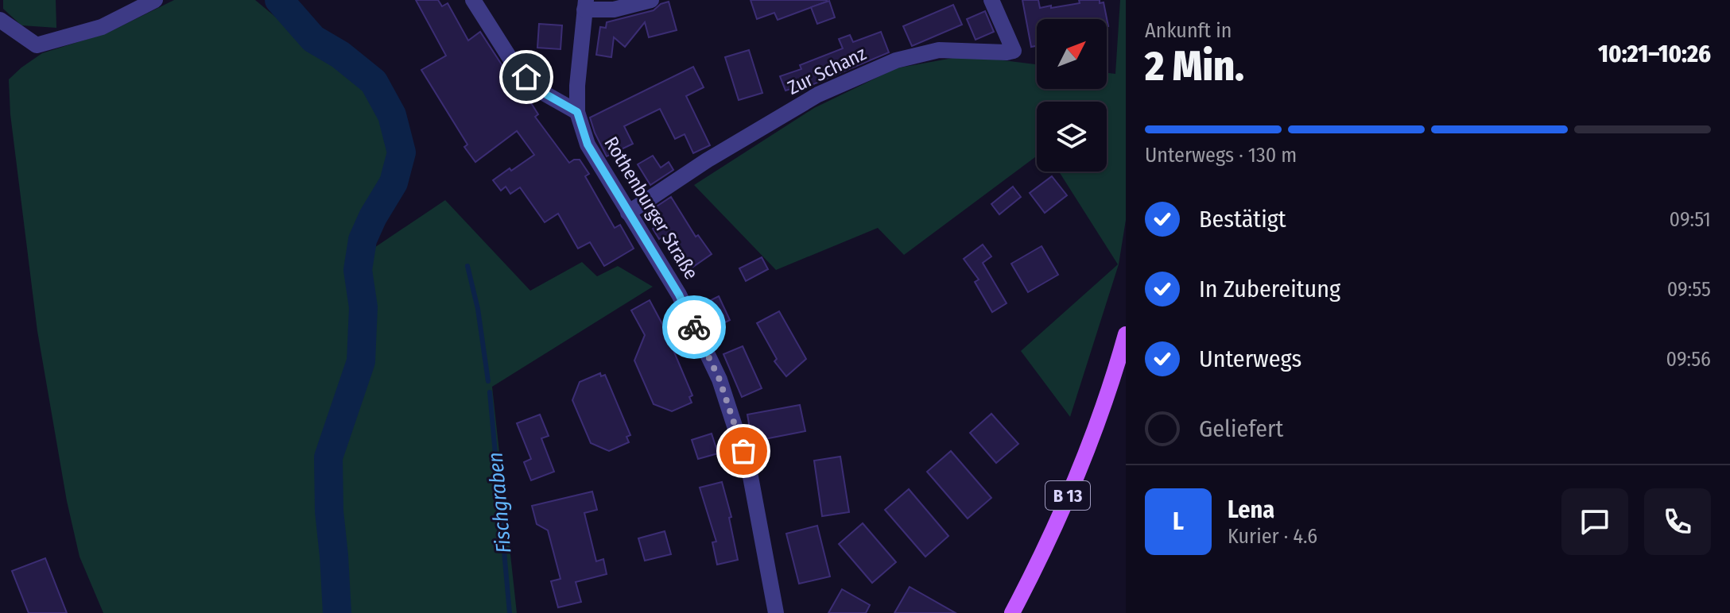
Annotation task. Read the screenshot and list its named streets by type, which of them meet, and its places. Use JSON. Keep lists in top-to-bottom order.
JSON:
{
  "streets": {
    "main road": ["B 13"],
    "street": ["Zur Schanz", "Rothenburger Straße"]
  },
  "crossings": [
    ["Zur Schanz", "Rothenburger Straße"]
  ],
  "water": ["Fischgraben"],
  "north": "top right",
  "page": {
    "heading": ["2 Min.", "Ankunft in", "10:21–10:26"],
    "panel": ["Lena", "Kurier · 4.6"],
    "bar": "Unterwegs · 130 m",
    "list": [
      ["Bestätigt", "09:51"],
      ["In Zubereitung", "09:55"],
      ["Unterwegs", "09:56"],
      "Geliefert"
    ],
    "round": "L"
  }
}
